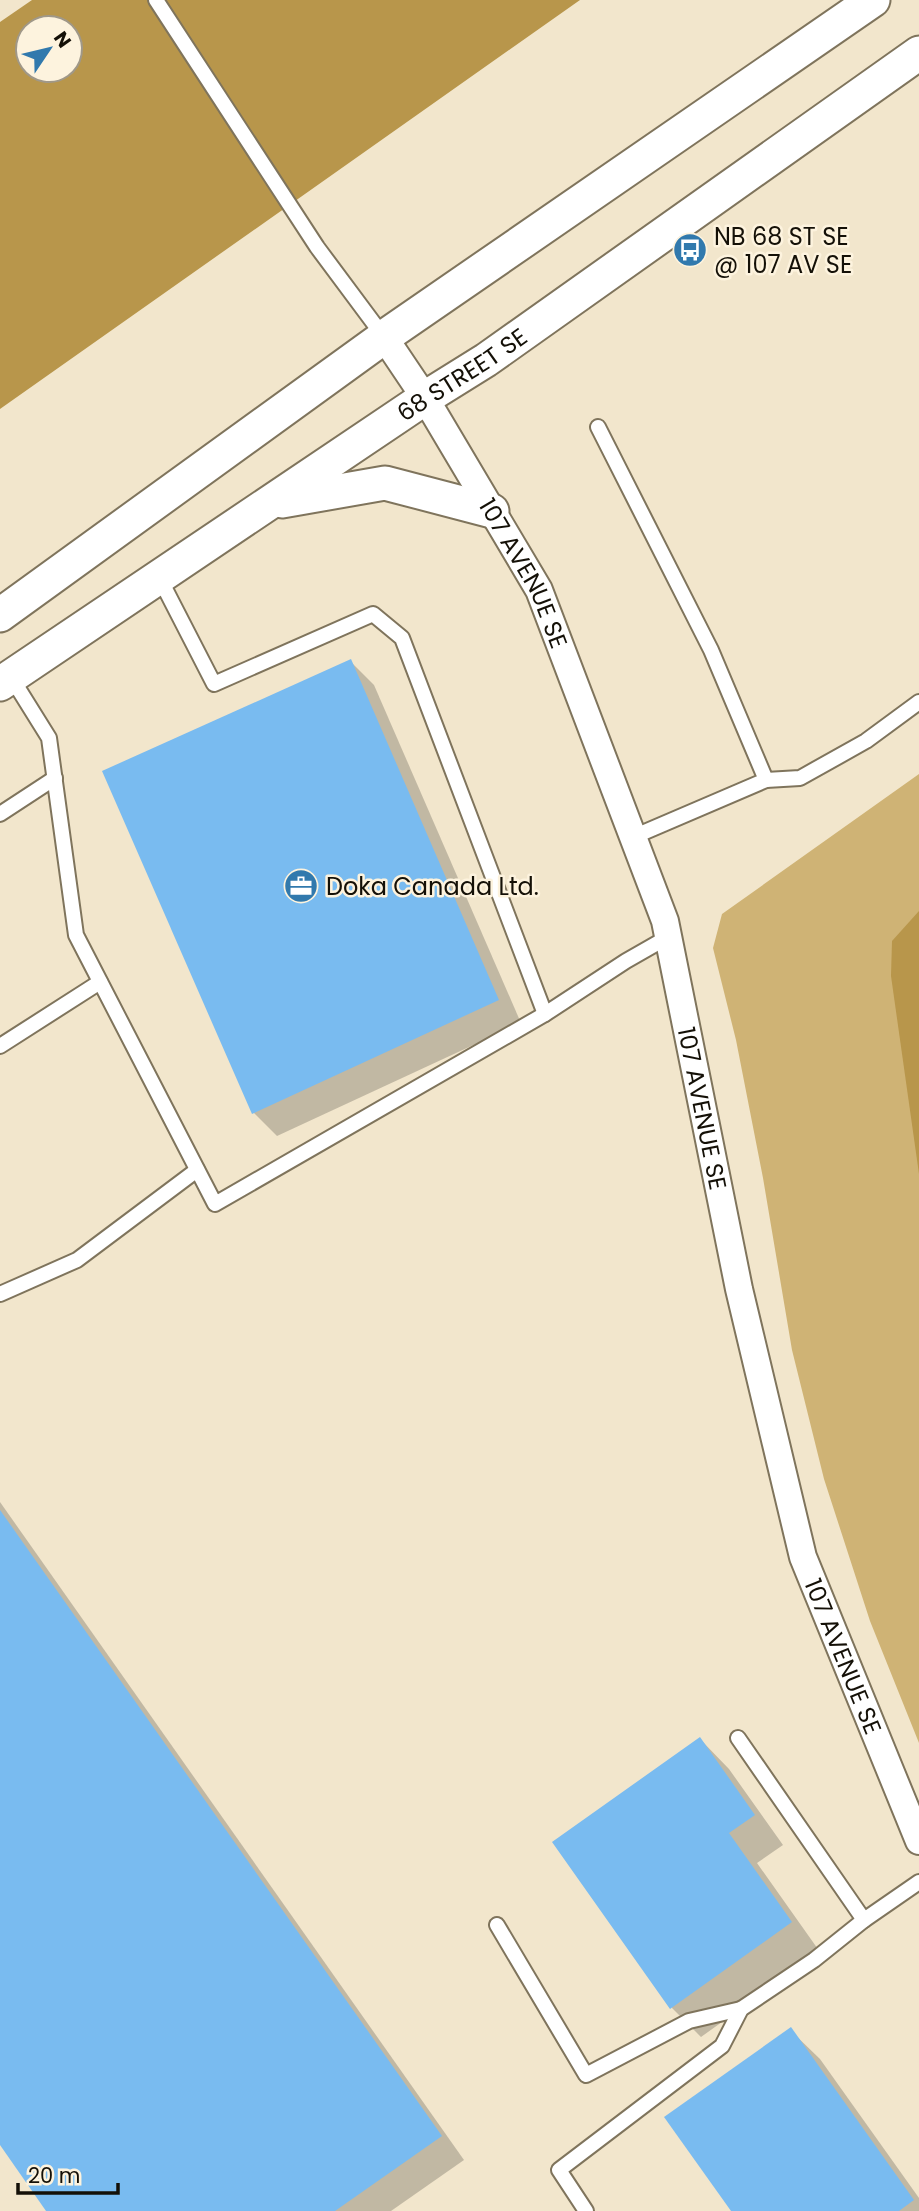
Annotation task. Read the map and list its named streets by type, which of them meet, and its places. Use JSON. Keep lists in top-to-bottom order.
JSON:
{
  "streets": {
    "street": ["68 STREET SE", "107 AVENUE SE"]
  },
  "crossings": [
    ["68 STREET SE", "107 AVENUE SE"]
  ],
  "places": {
    "bus stop": ["NB 68 ST SE @ 107 AV SE"],
    "office": ["Doka Canada Ltd."]
  },
  "scale_bar": "20 m",
  "north": "top right"
}
